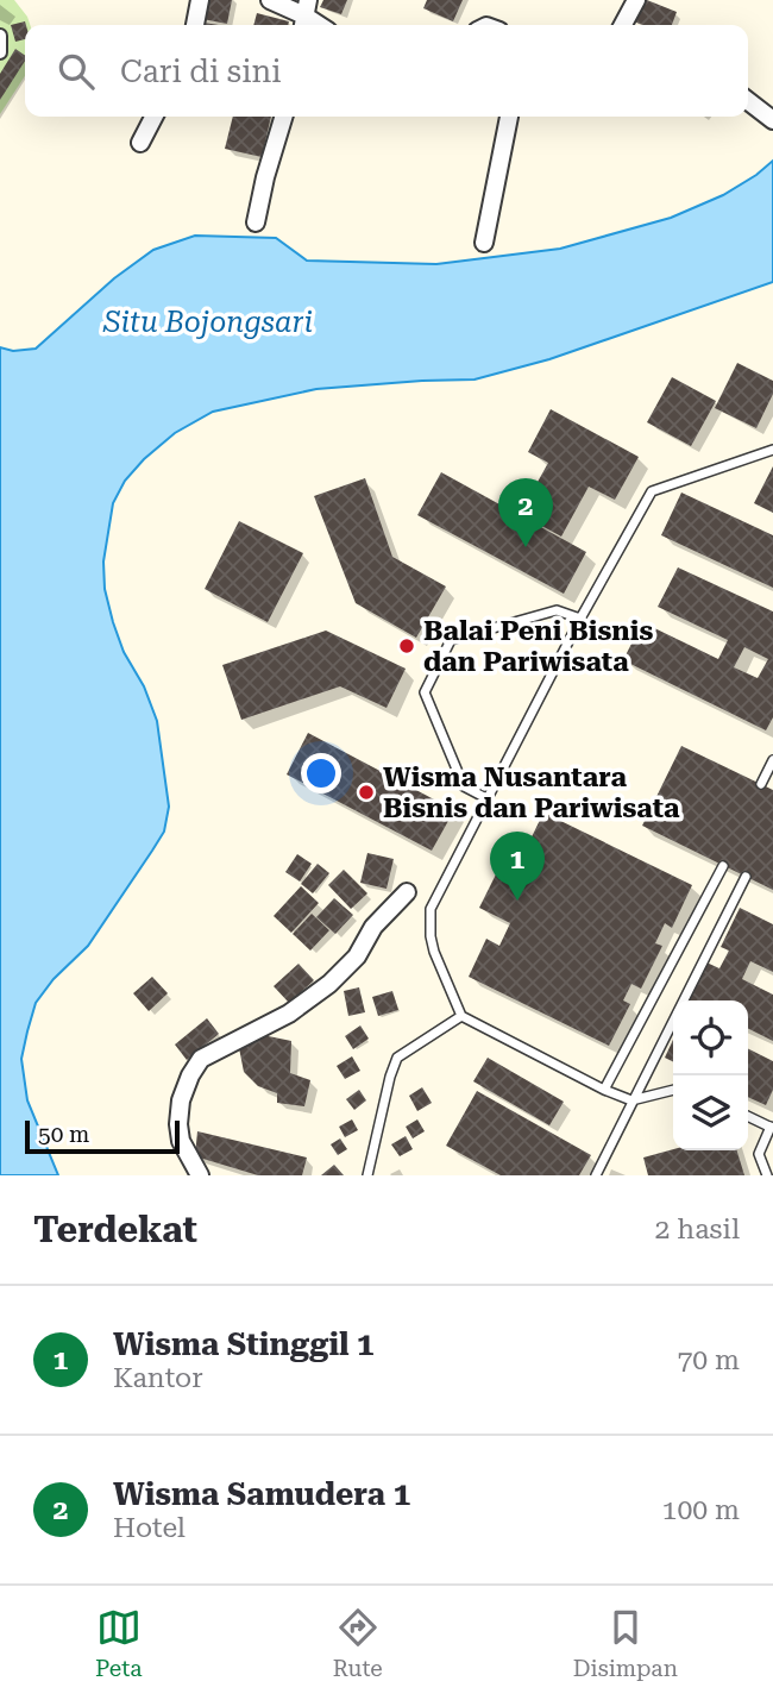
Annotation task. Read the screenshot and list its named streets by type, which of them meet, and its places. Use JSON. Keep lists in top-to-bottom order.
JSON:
{
  "water": ["Situ Bojongsari"],
  "places": ["Balai Peni Bisnis dan Pariwisata", "Wisma Nusantara Bisnis dan Pariwisata"],
  "scale_bar": "50 m",
  "page": {
    "search": "Cari di sini",
    "pins": ["2", "1"],
    "scale": "50 m",
    "heading": ["Terdekat", "2 hasil"],
    "list": [
      {
        "mark": "1",
        "name": "Wisma Stinggil 1",
        "note": "Kantor",
        "value": "70 m"
      },
      {
        "mark": "2",
        "name": "Wisma Samudera 1",
        "note": "Hotel",
        "value": "100 m"
      }
    ],
    "nav": ["Peta", "Rute", "Disimpan"]
  }
}
